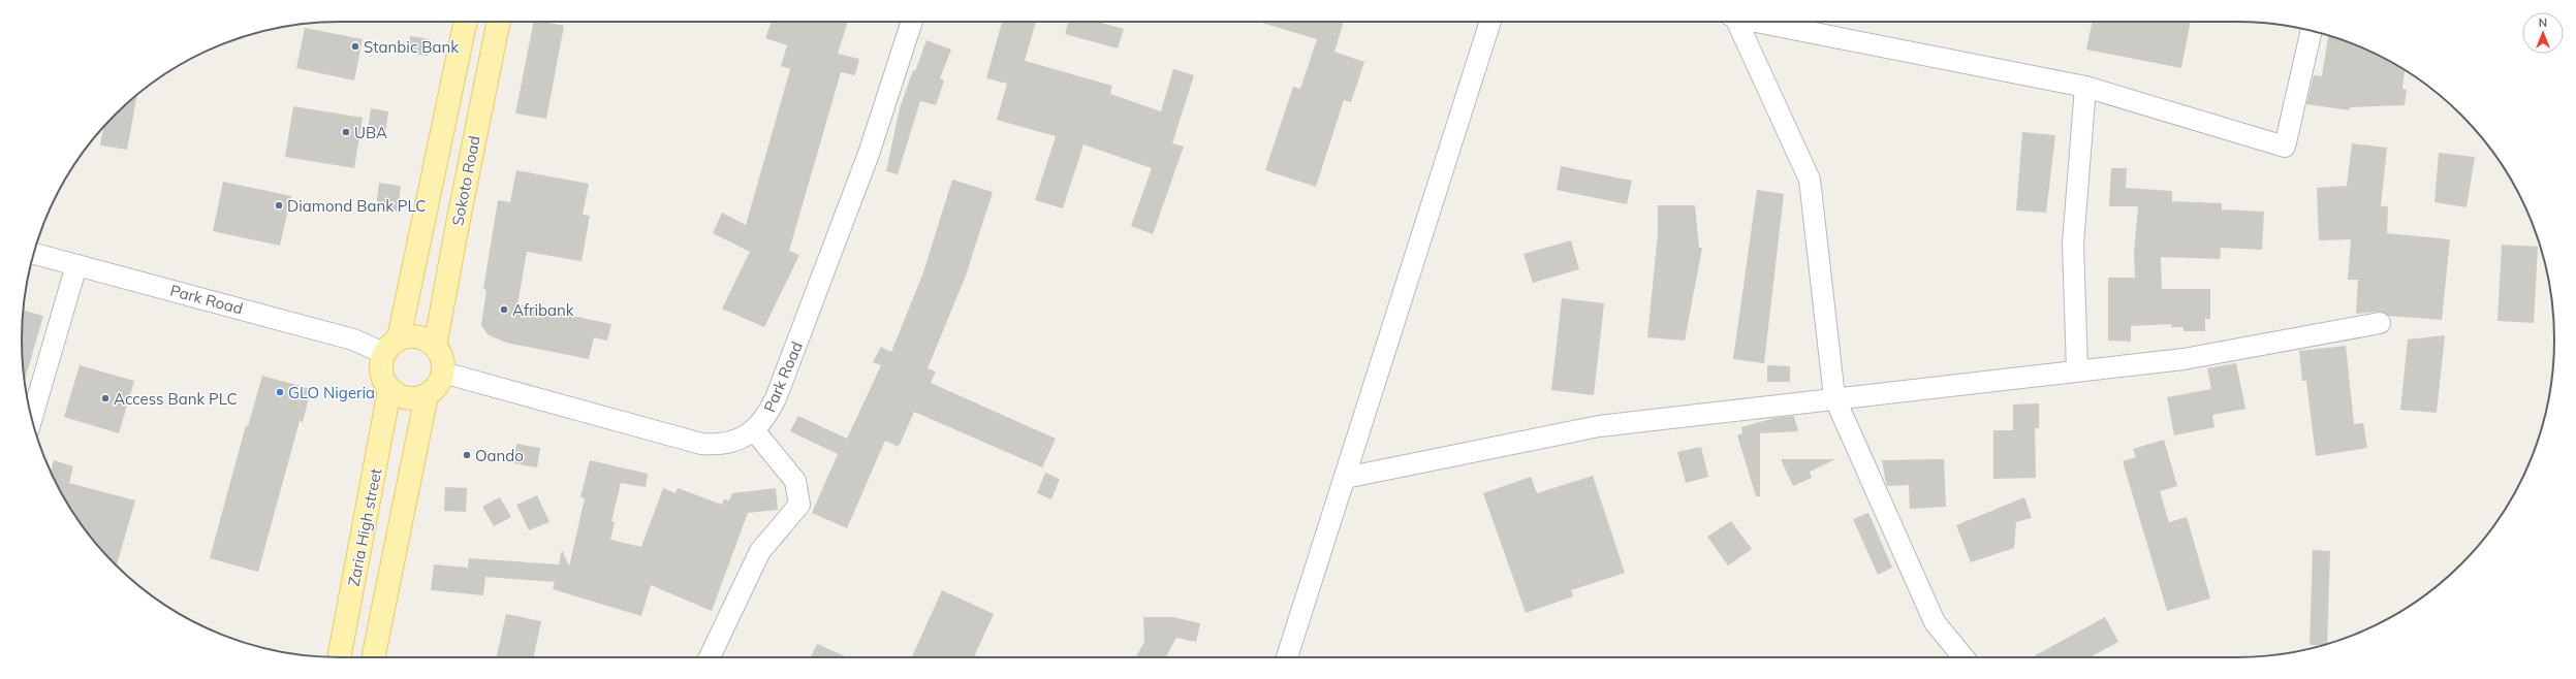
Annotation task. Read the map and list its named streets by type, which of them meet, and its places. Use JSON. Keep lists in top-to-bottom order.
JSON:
{
  "streets": {
    "main road": ["Sokoto Road", "Zaria High street"],
    "street": ["Park Road"]
  },
  "crossings": [
    ["Sokoto Road", "Park Road"],
    ["Sokoto Road", "Zaria High street"],
    ["Park Road", "Zaria High street"]
  ],
  "places": [
    "Stanbic Bank",
    "UBA",
    "Diamond Bank PLC",
    "Afribank",
    "GLO Nigeria",
    "Access Bank PLC",
    "Oando"
  ],
  "north": "top"
}
